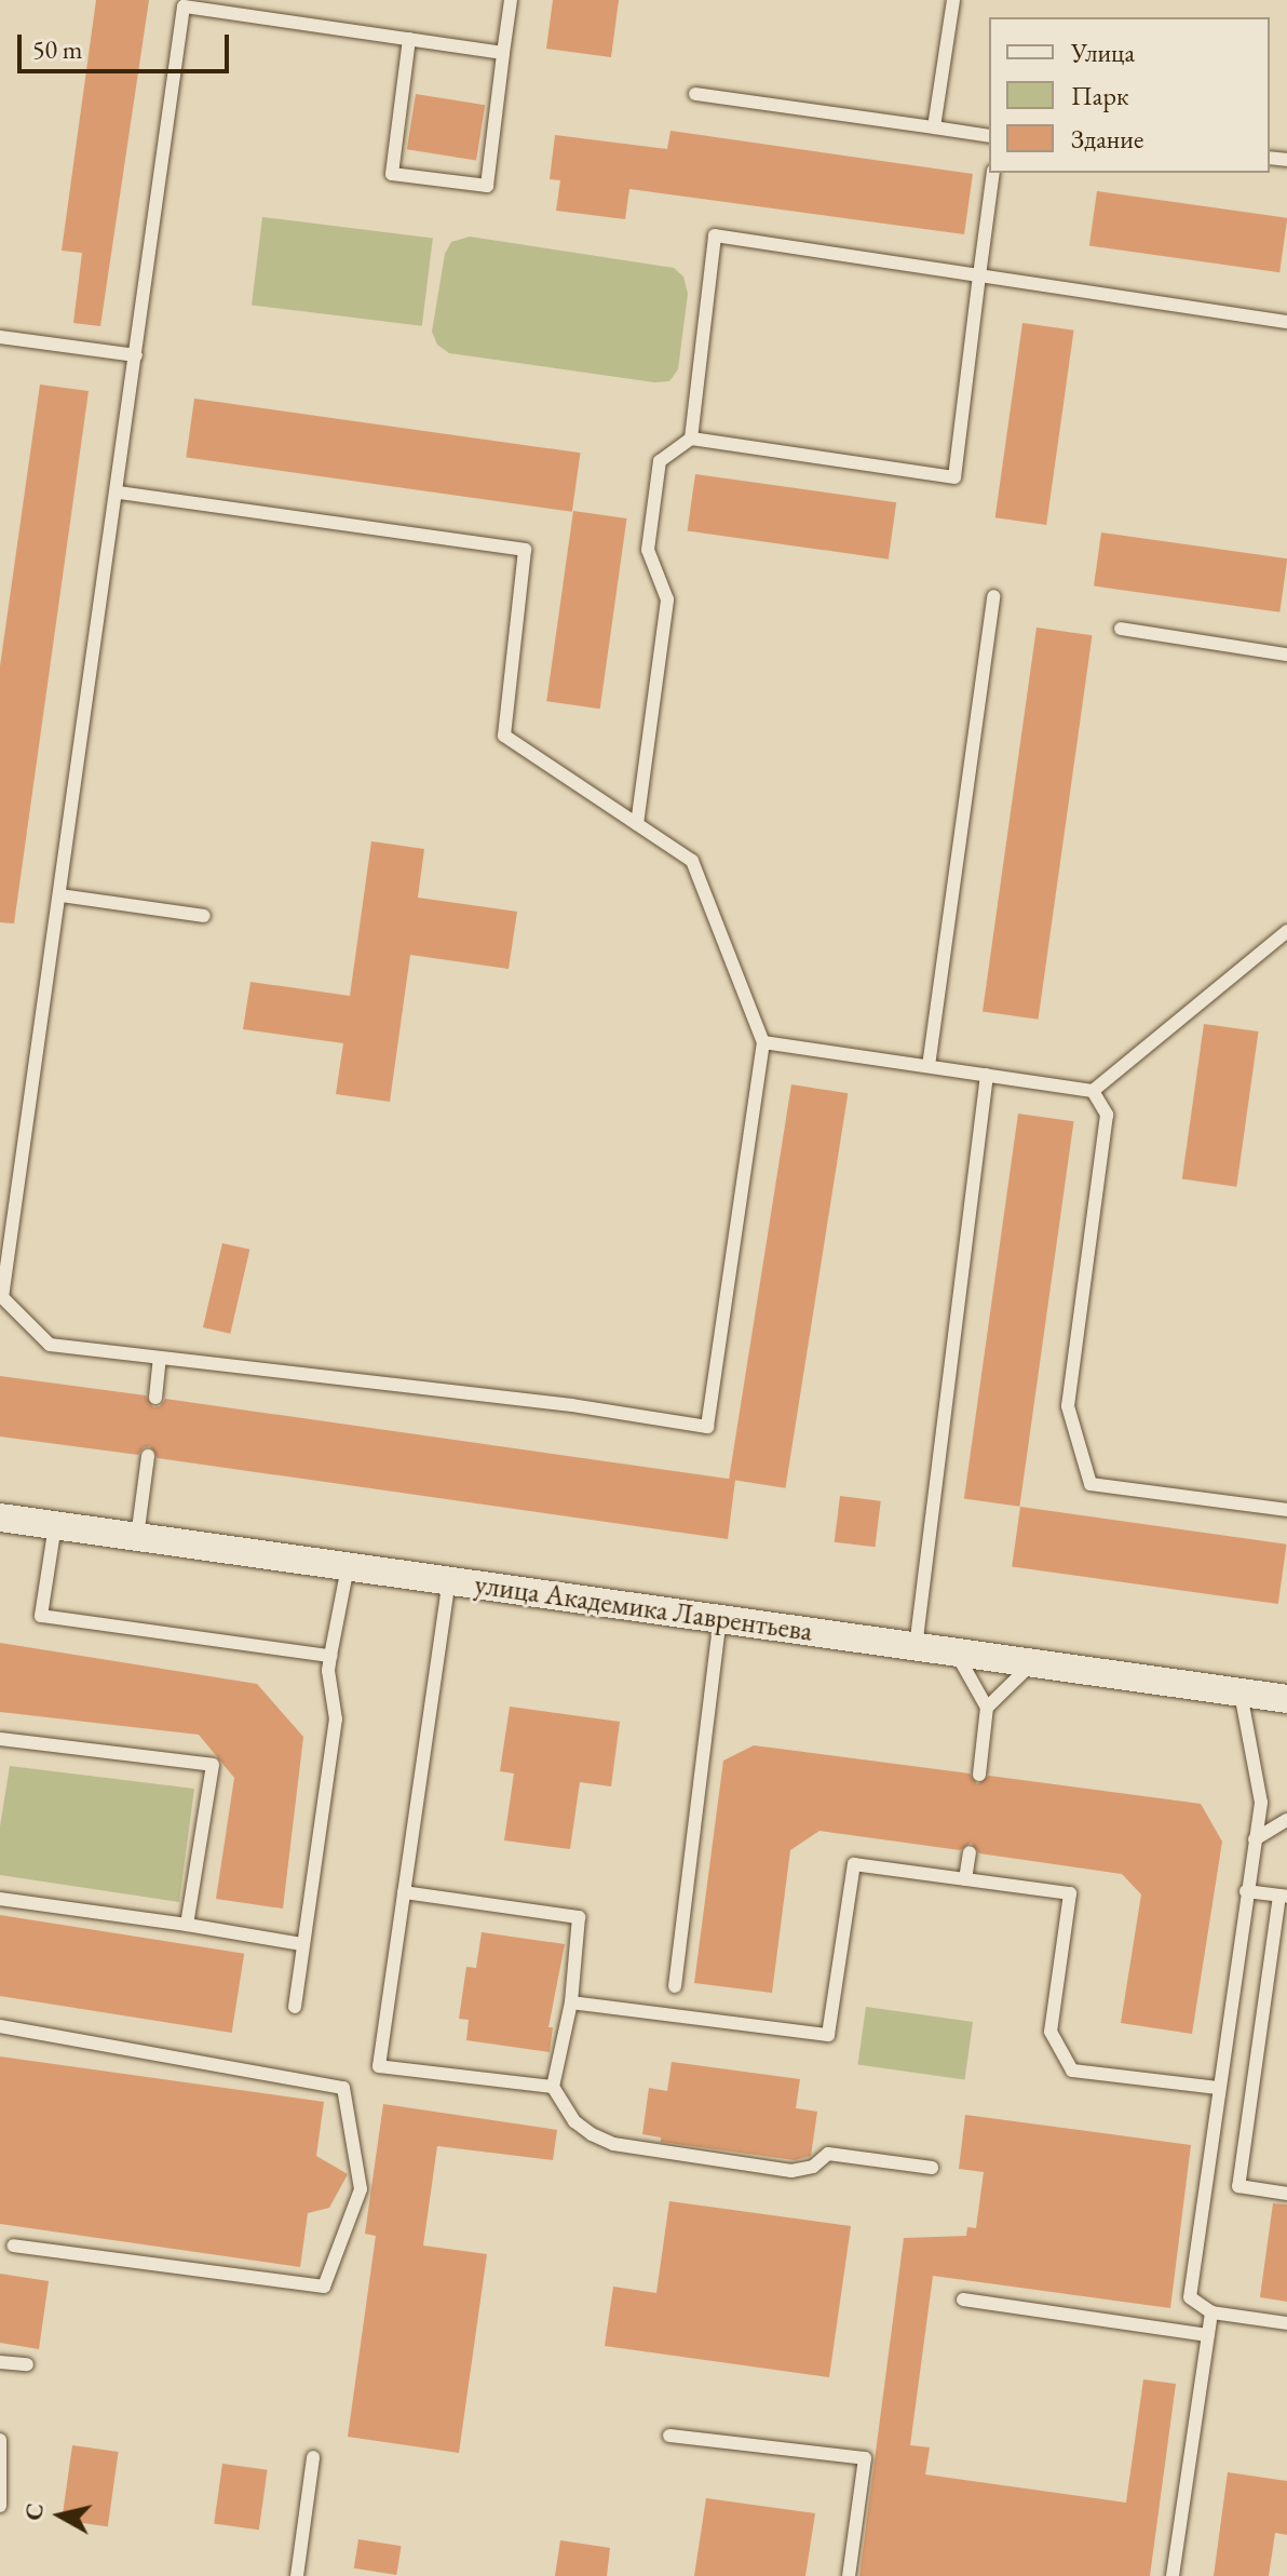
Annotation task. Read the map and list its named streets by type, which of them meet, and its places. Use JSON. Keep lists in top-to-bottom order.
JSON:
{
  "streets": {
    "street": ["улица Академика Лаврентьева"]
  },
  "legend": ["Улица", "Парк", "Здание"],
  "scale_bar": "50 m",
  "north": "left"
}
